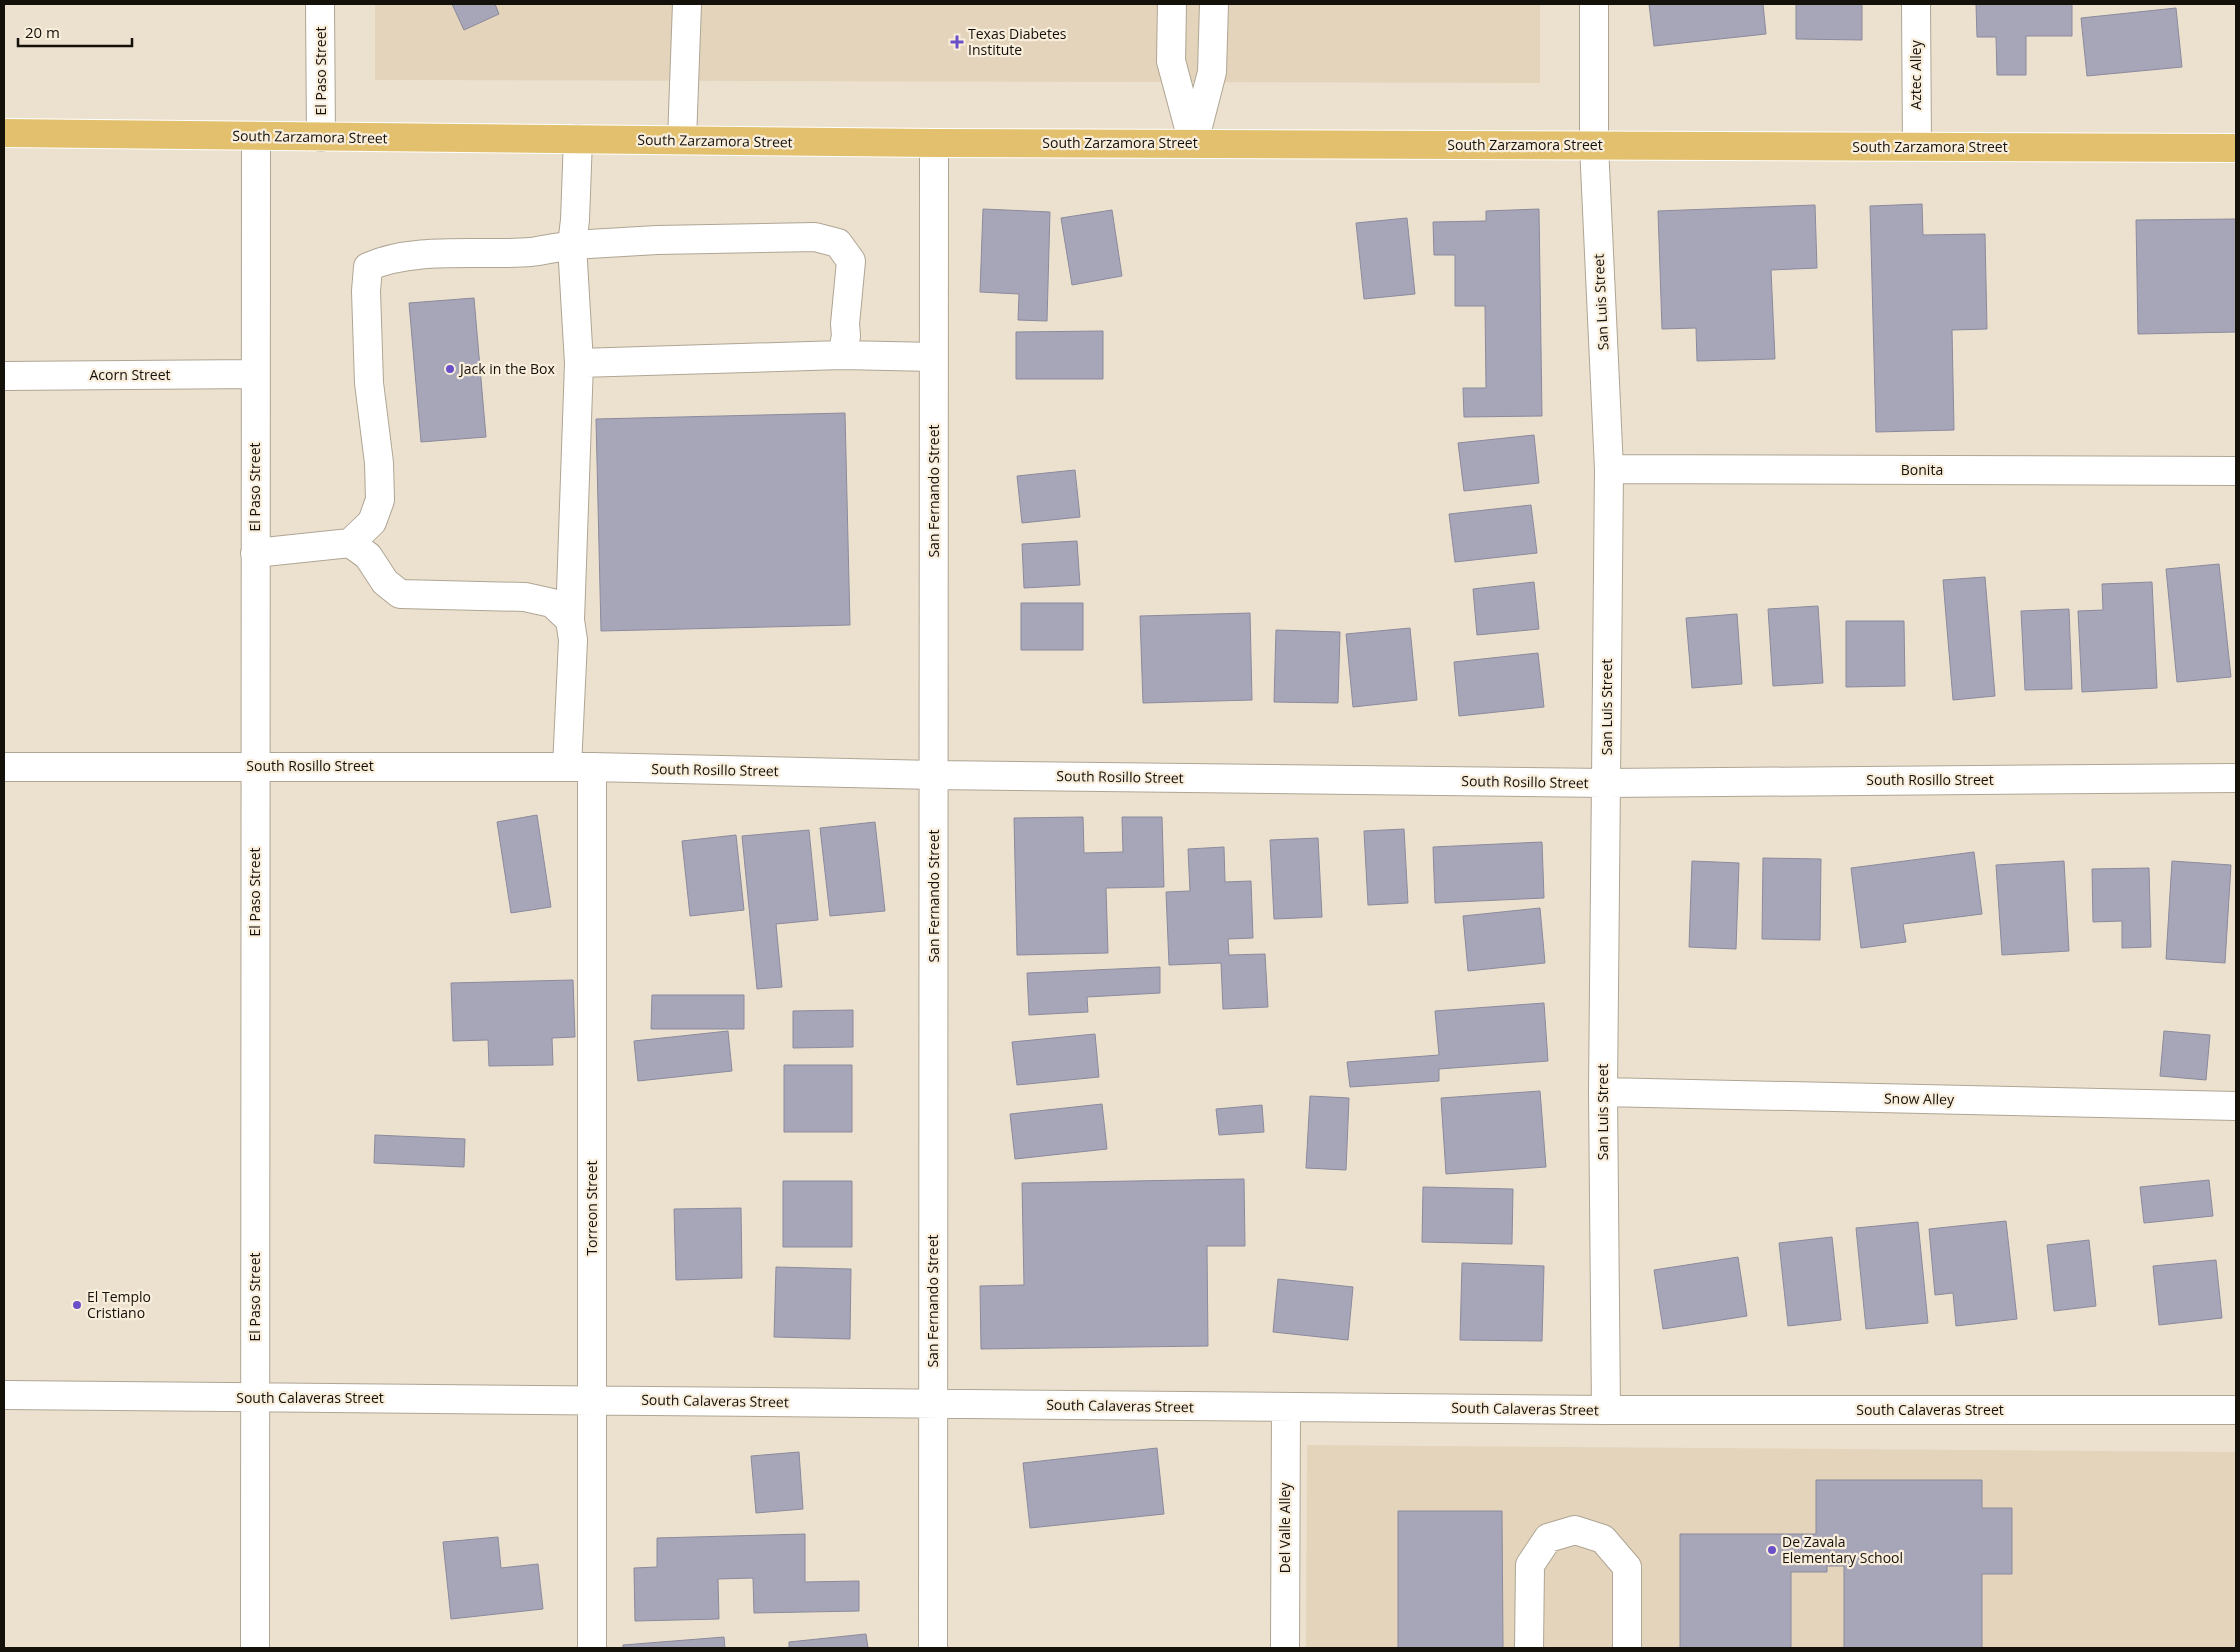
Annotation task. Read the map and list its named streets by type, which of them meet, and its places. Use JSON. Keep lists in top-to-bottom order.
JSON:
{
  "streets": {
    "main road": ["South Zarzamora Street"],
    "street": [
      "El Paso Street",
      "Aztec Alley",
      "San Luis Street",
      "Acorn Street",
      "Bonita",
      "San Fernando Street",
      "South Rosillo Street",
      "Snow Alley",
      "Torreon Street",
      "South Calaveras Street",
      "Del Valle Alley"
    ]
  },
  "crossings": [
    ["El Paso Street", "South Zarzamora Street"],
    ["El Paso Street", "Acorn Street"],
    ["El Paso Street", "South Rosillo Street"],
    ["El Paso Street", "South Calaveras Street"],
    ["Aztec Alley", "South Zarzamora Street"],
    ["South Zarzamora Street", "San Luis Street"],
    ["South Zarzamora Street", "San Fernando Street"],
    ["South Zarzamora Street", "Torreon Street"],
    ["San Luis Street", "Bonita"],
    ["San Luis Street", "South Rosillo Street"],
    ["San Luis Street", "Snow Alley"],
    ["San Luis Street", "South Calaveras Street"],
    ["San Fernando Street", "South Rosillo Street"],
    ["San Fernando Street", "South Calaveras Street"],
    ["South Rosillo Street", "Torreon Street"],
    ["Torreon Street", "South Calaveras Street"],
    ["South Calaveras Street", "Del Valle Alley"]
  ],
  "places": {
    "health": ["Texas Diabetes Institute"],
    "other": ["Jack in the Box", "El Templo Cristiano", "De Zavala Elementary School"]
  },
  "scale_bar": "20 m"
}
